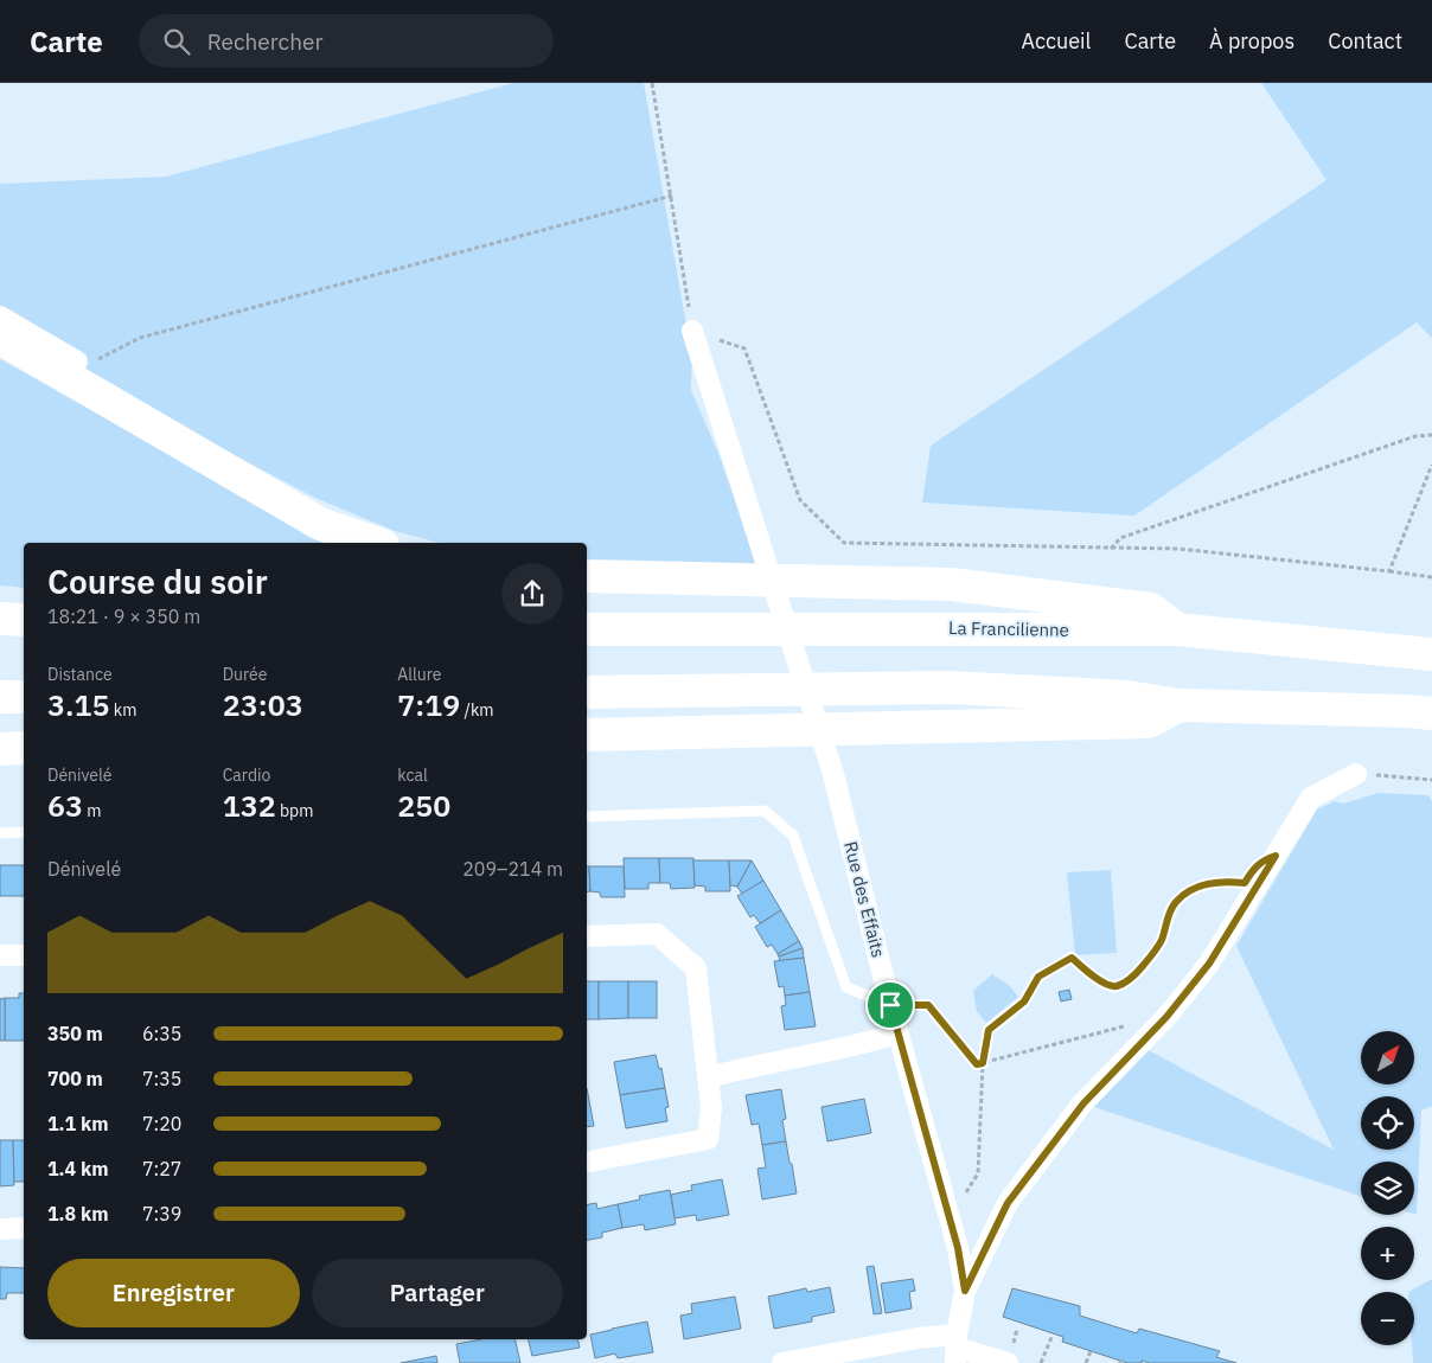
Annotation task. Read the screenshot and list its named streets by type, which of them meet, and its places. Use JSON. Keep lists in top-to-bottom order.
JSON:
{
  "streets": {
    "highway": ["La Francilienne"],
    "street": ["Rue des Effaits"]
  },
  "north": "top right",
  "page": {
    "header": "Carte",
    "search": "Rechercher",
    "nav": [
      "Accueil",
      "Carte",
      "À propos",
      "Contact"
    ],
    "heading": ["Course du soir", "18:21 · 9 × 350 m"],
    "stats": [
      ["Distance", "3.15 km"],
      ["Durée", "23:03"],
      ["Allure", "7:19 /km"],
      ["Dénivelé", "63 m"],
      ["Cardio", "132 bpm"],
      ["kcal", "250"]
    ],
    "chart": ["Dénivelé", "209–214 m"],
    "list": [
      {
        "name": "350 m",
        "note": "6:35"
      },
      {
        "name": "700 m",
        "note": "7:35"
      },
      {
        "name": "1.1 km",
        "note": "7:20"
      },
      {
        "name": "1.4 km",
        "note": "7:27"
      },
      {
        "name": "1.8 km",
        "note": "7:39"
      }
    ],
    "map_buttons": ["+", "−"],
    "buttons": ["Enregistrer", "Partager"]
  }
}
